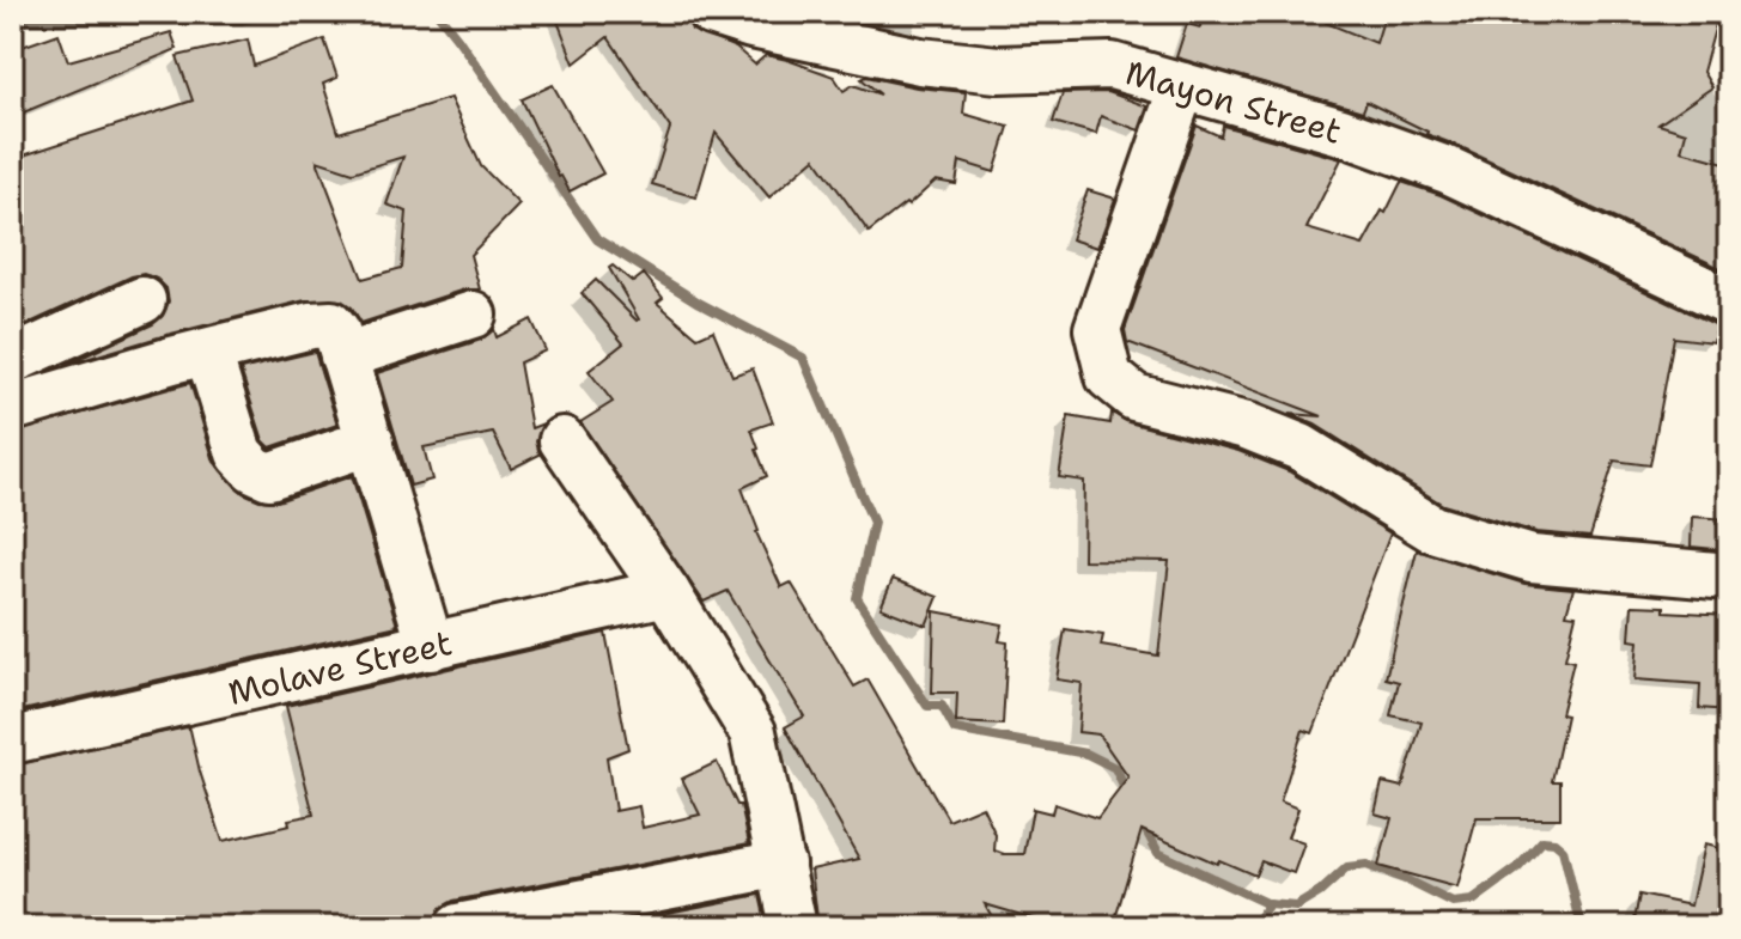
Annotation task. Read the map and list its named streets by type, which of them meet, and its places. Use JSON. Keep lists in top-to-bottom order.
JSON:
{
  "streets": {
    "street": ["Mayon Street", "Molave Street"]
  }
}
